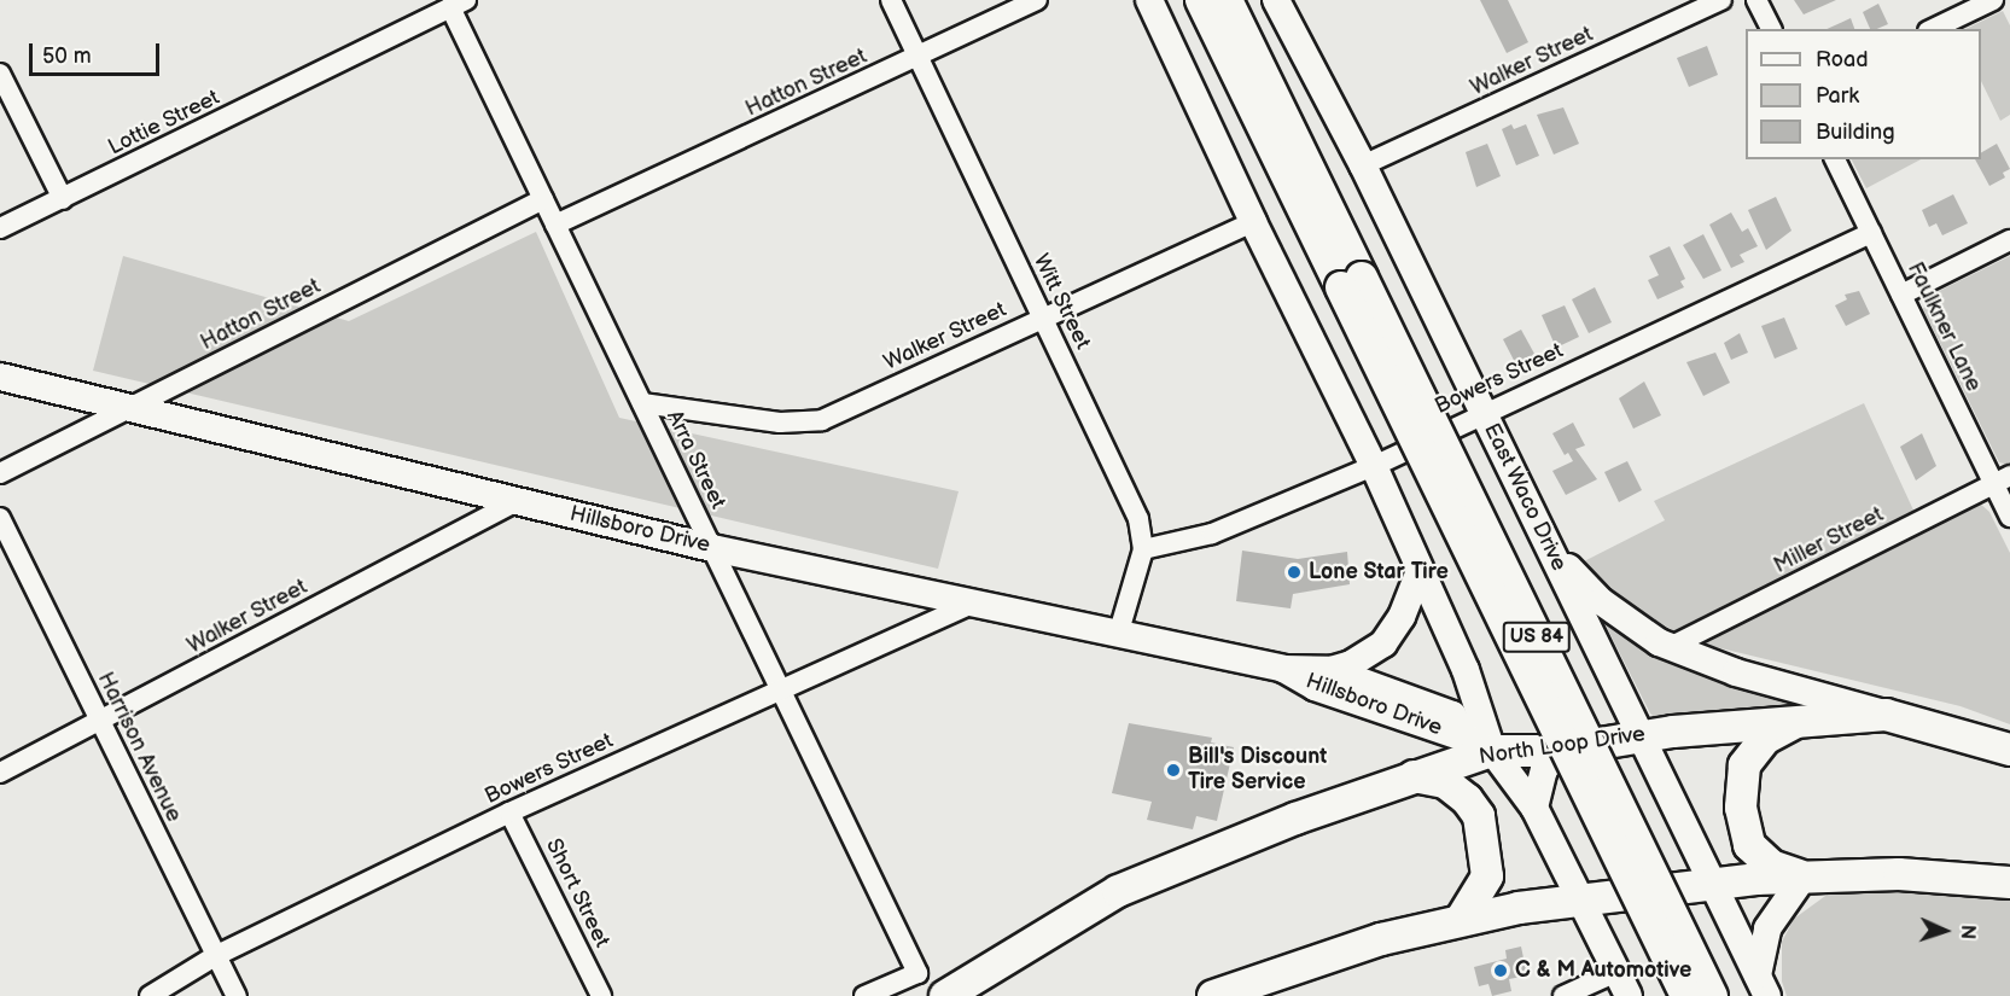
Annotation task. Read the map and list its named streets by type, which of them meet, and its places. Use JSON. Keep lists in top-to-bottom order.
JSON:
{
  "streets": {
    "main road": [
      "East Waco Drive",
      "Hillsboro Drive",
      "US 84",
      "North Loop Drive"
    ],
    "street": [
      "Walker Street",
      "Hatton Street",
      "Lottie Street",
      "Witt Street",
      "Faulkner Lane",
      "Bowers Street",
      "Arra Street",
      "Miller Street",
      "Harrison Avenue",
      "Short Street"
    ]
  },
  "crossings": [
    ["Walker Street", "Witt Street"],
    ["Walker Street", "Arra Street"],
    ["Walker Street", "East Waco Drive"],
    ["Walker Street", "Hillsboro Drive"],
    ["Walker Street", "Harrison Avenue"],
    ["Hatton Street", "Witt Street"],
    ["Hatton Street", "Arra Street"],
    ["Hatton Street", "Hillsboro Drive"],
    ["Lottie Street", "Arra Street"],
    ["Witt Street", "Bowers Street"],
    ["Witt Street", "Hillsboro Drive"],
    ["Faulkner Lane", "Bowers Street"],
    ["Faulkner Lane", "Miller Street"],
    ["Bowers Street", "Arra Street"],
    ["Bowers Street", "East Waco Drive"],
    ["Bowers Street", "Hillsboro Drive"],
    ["Bowers Street", "Harrison Avenue"],
    ["Bowers Street", "Short Street"],
    ["Arra Street", "Hillsboro Drive"],
    ["East Waco Drive", "North Loop Drive"],
    ["Hillsboro Drive", "North Loop Drive"]
  ],
  "places": ["Lone Star Tire", "Bill's Discount Tire Service", "C & M Automotive"],
  "legend": ["Road", "Park", "Building"],
  "scale_bar": "50 m",
  "north": "right"
}
